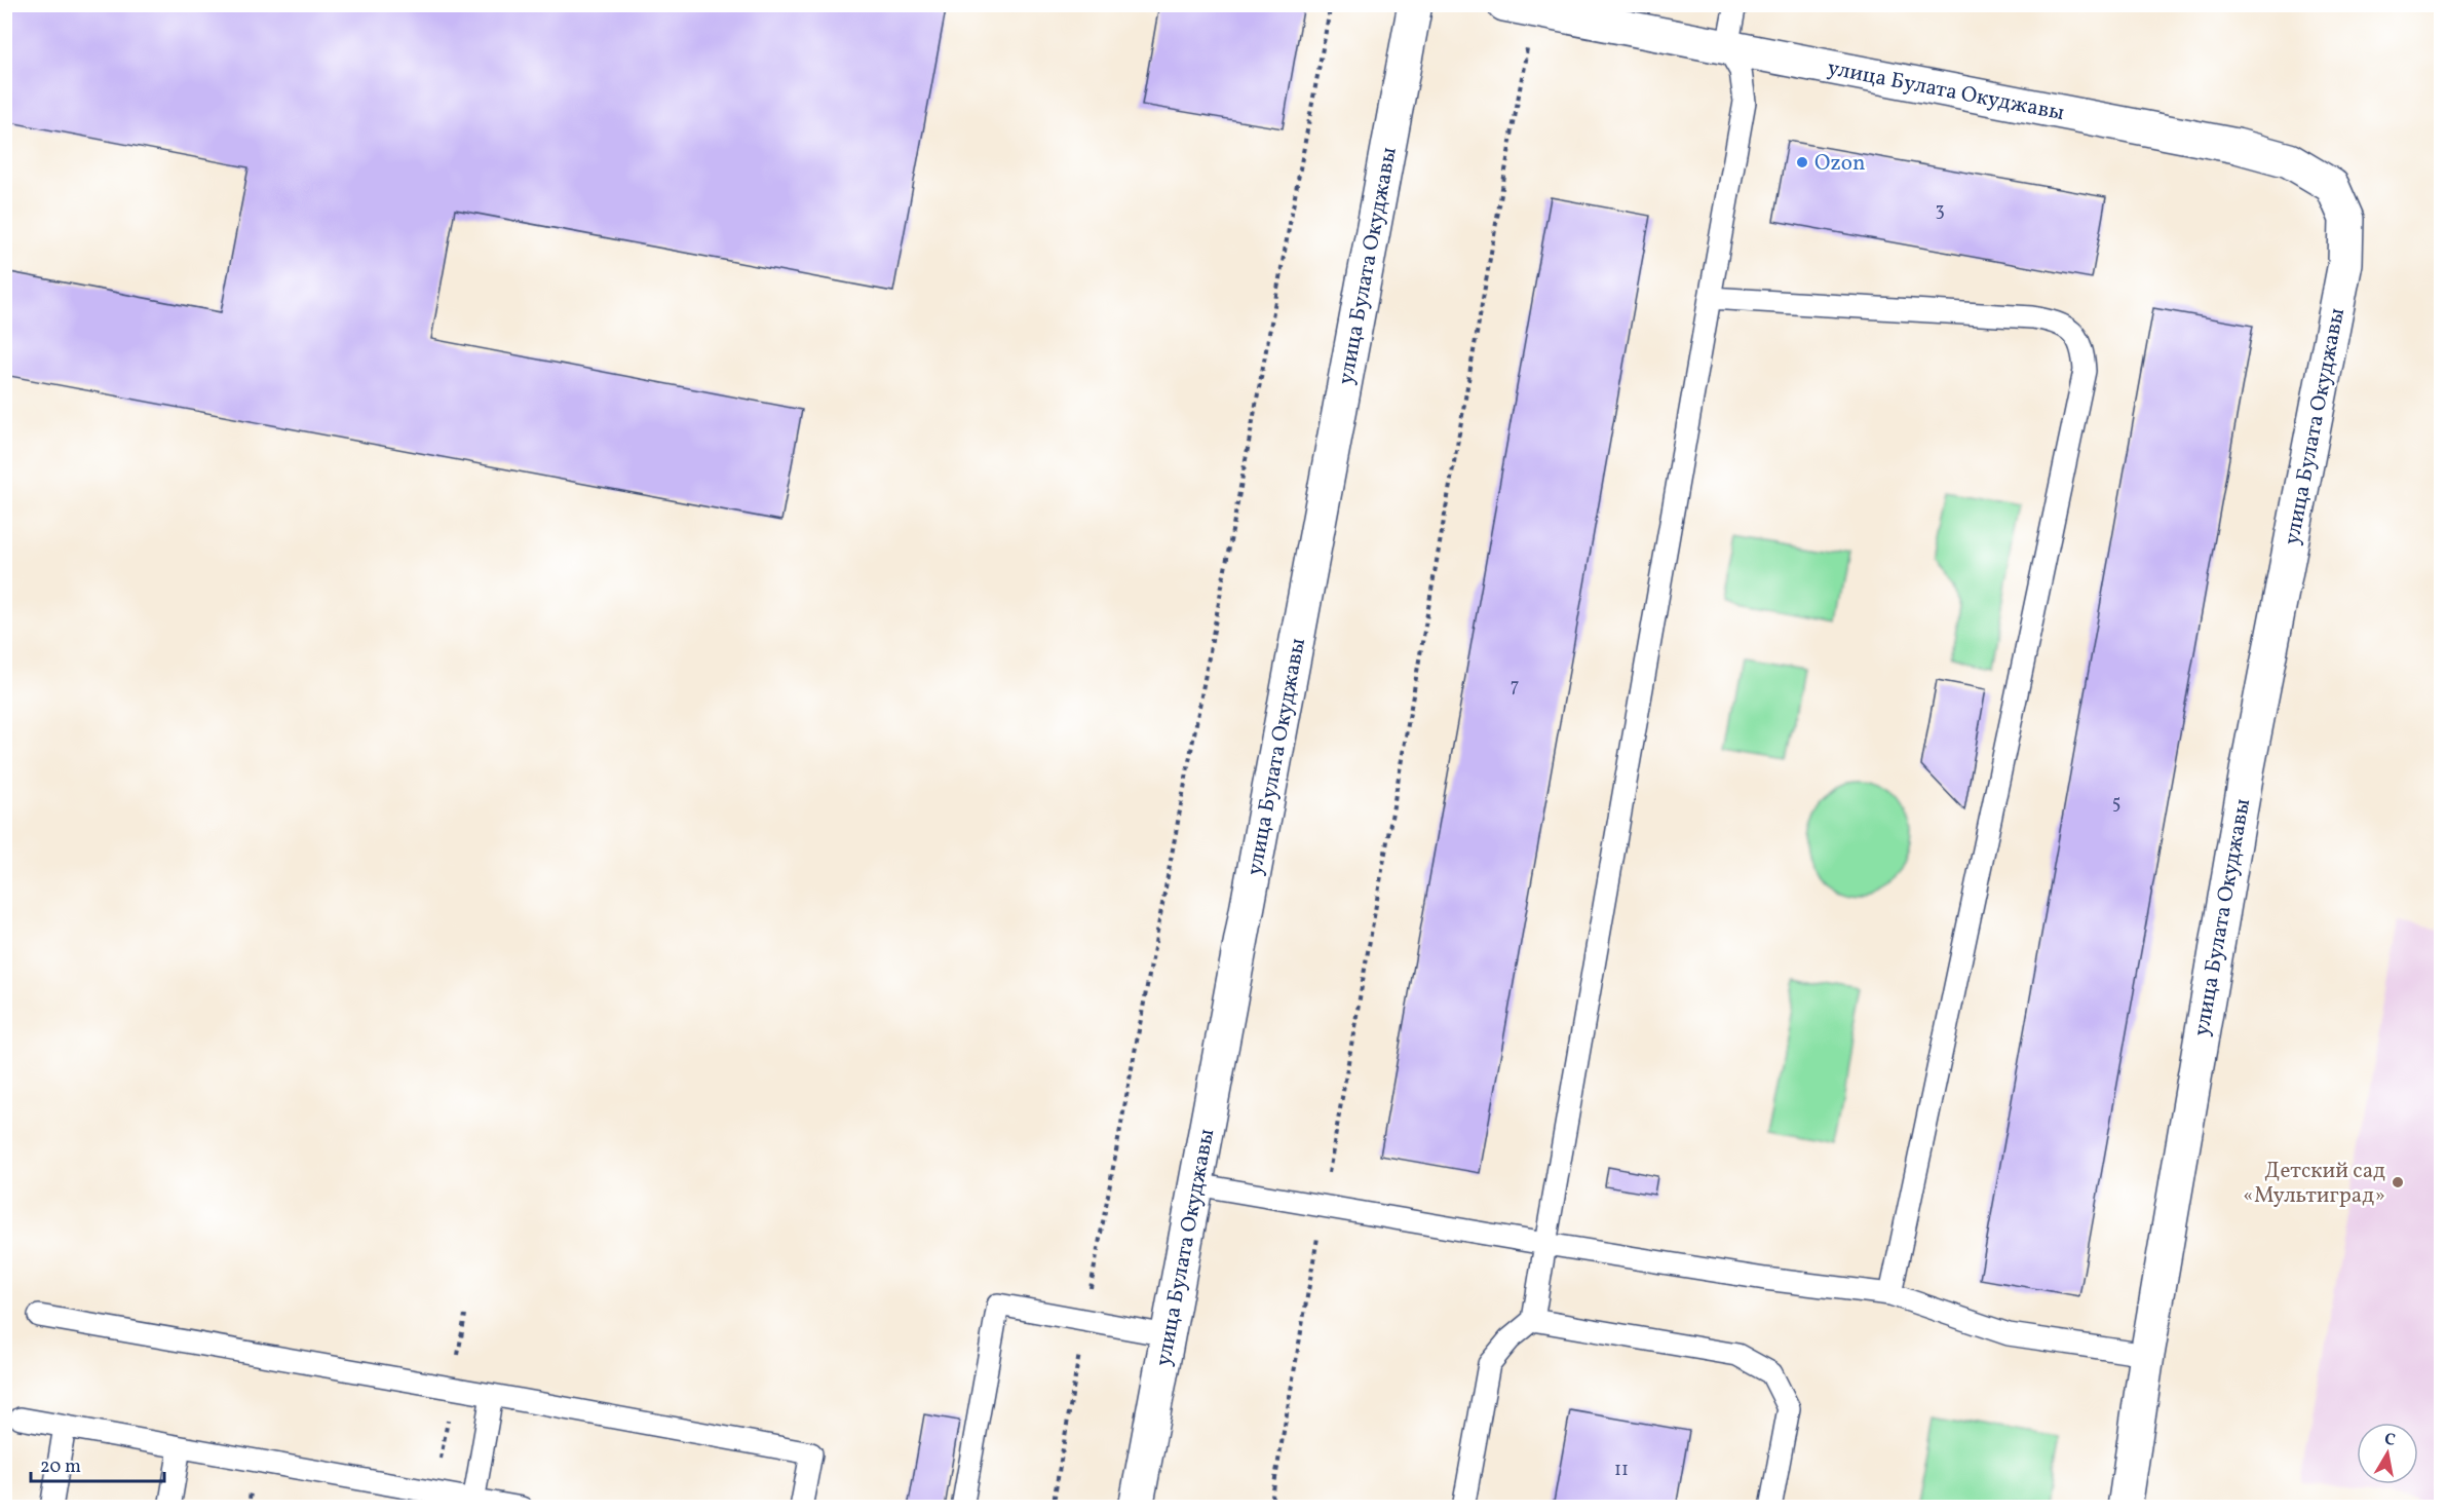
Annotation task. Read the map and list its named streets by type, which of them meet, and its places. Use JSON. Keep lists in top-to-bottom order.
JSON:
{
  "streets": {
    "street": ["улица Булата Окуджавы"]
  },
  "places": ["Ozon", "Детский сад «Мультиград»"],
  "house_numbers": [
    "3",
    "7",
    "5",
    "11"
  ],
  "scale_bar": "20 m",
  "north": "top"
}
